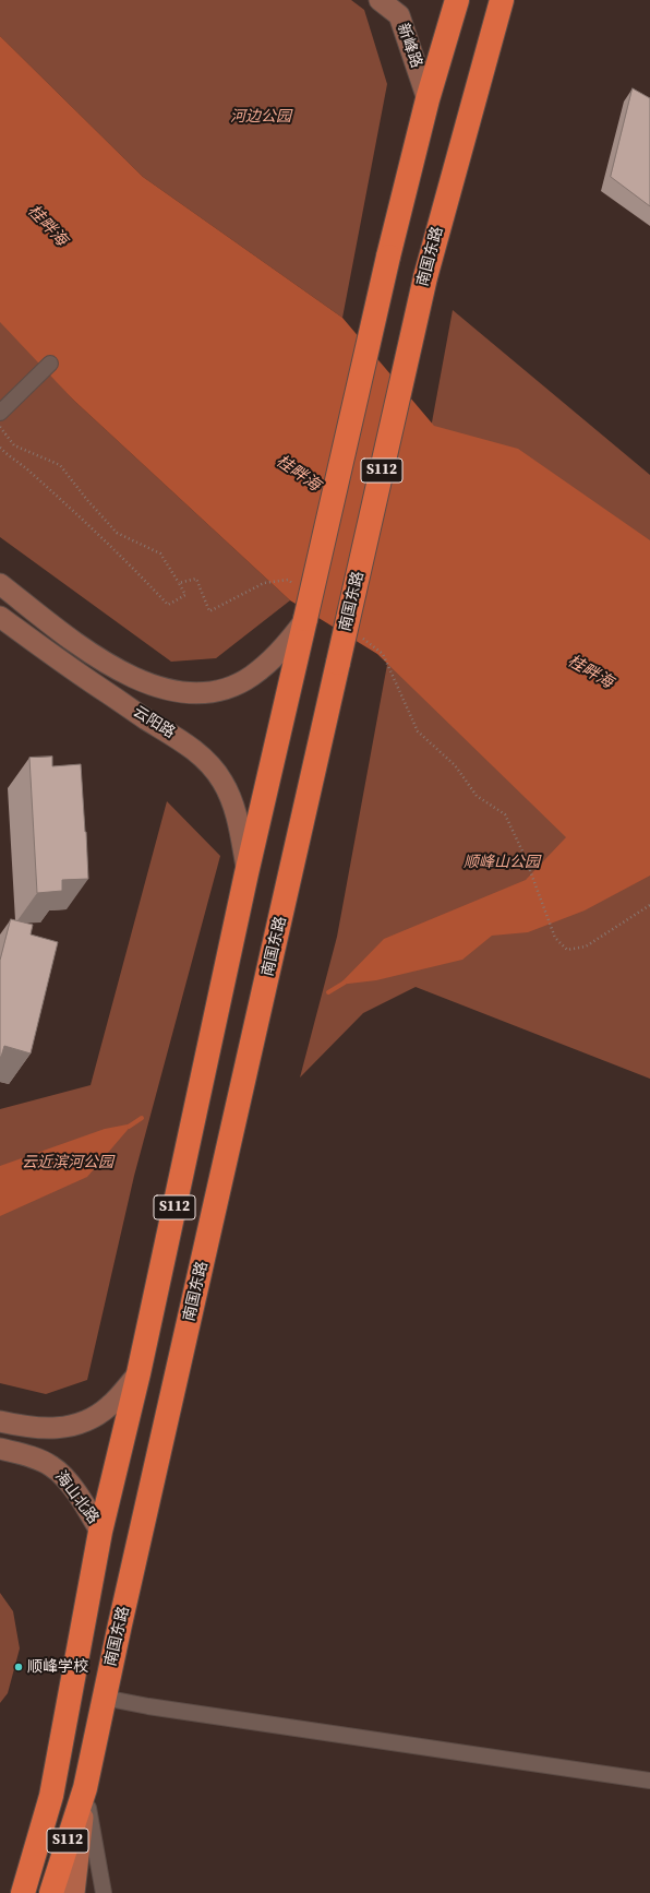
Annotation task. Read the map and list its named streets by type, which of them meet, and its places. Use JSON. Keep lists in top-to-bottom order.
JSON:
{
  "streets": {
    "highway": ["南国东路", "S112"],
    "main road": ["新峰路", "云阳路", "海山北路"]
  },
  "crossings": [
    ["新峰路", "S112"],
    ["S112", "云阳路"],
    ["S112", "海山北路"]
  ],
  "water": ["桂畔海"],
  "parks": ["河边公园", "顺峰山公园", "云近滨河公园"],
  "places": ["顺峰学校"]
}
